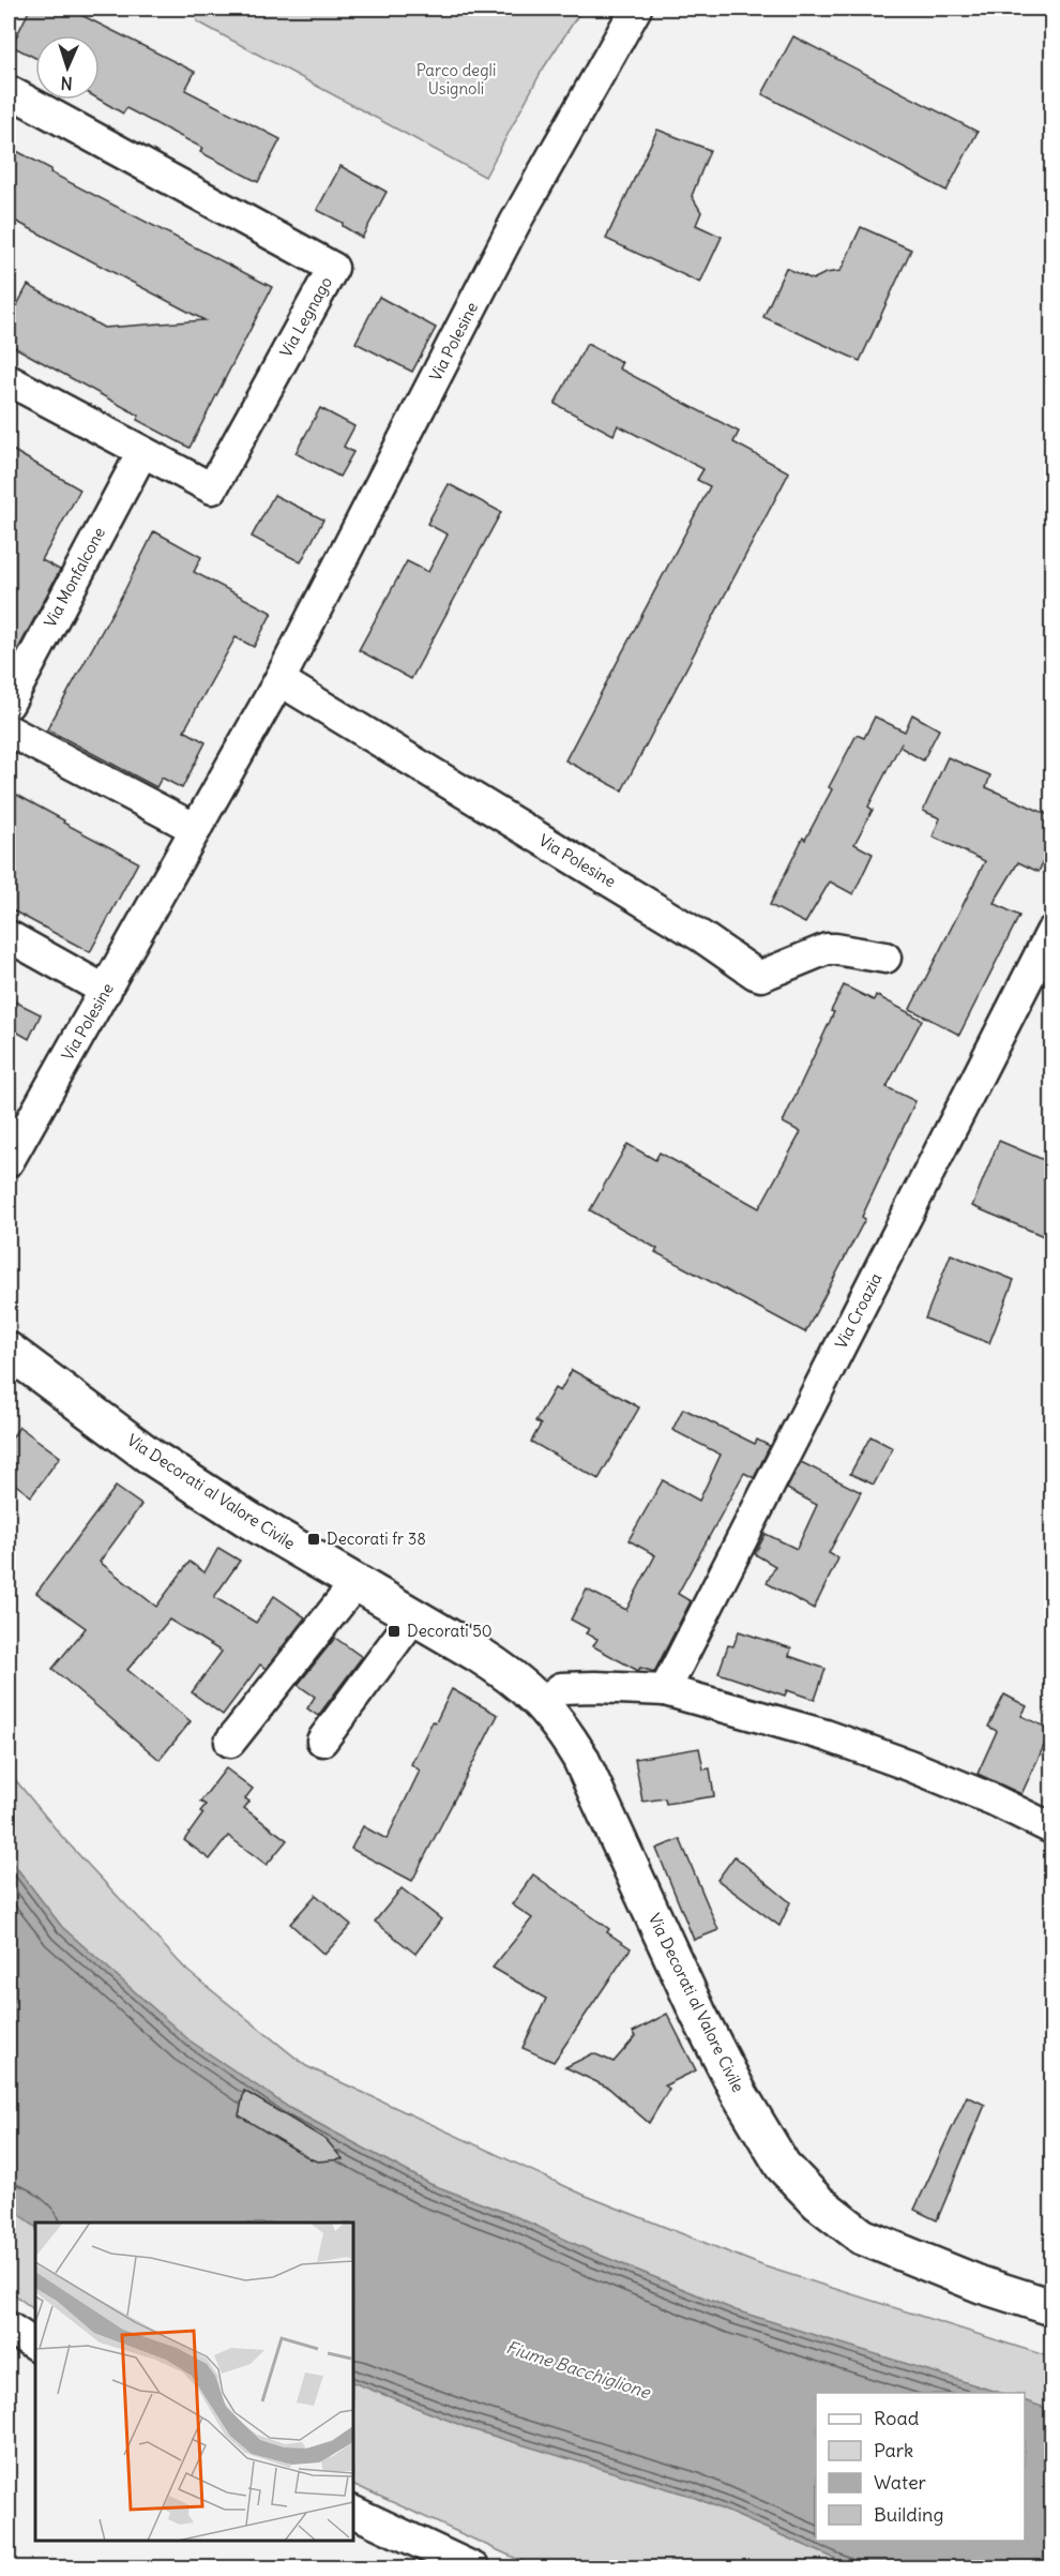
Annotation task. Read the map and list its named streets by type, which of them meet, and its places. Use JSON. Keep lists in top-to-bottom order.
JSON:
{
  "streets": {
    "street": [
      "Via Legnago",
      "Via Polesine",
      "Via Monfalcone",
      "Via Croazia",
      "Via Decorati al Valore Civile"
    ]
  },
  "crossings": [
    ["Via Legnago", "Via Monfalcone"]
  ],
  "water": ["Fiume Bacchiglione"],
  "parks": ["Parco degli Usignoli"],
  "places": {
    "transit": ["Decorati fr 38", "Decorati 50"]
  },
  "legend": [
    "Road",
    "Park",
    "Water",
    "Building"
  ],
  "north": "bottom"
}
